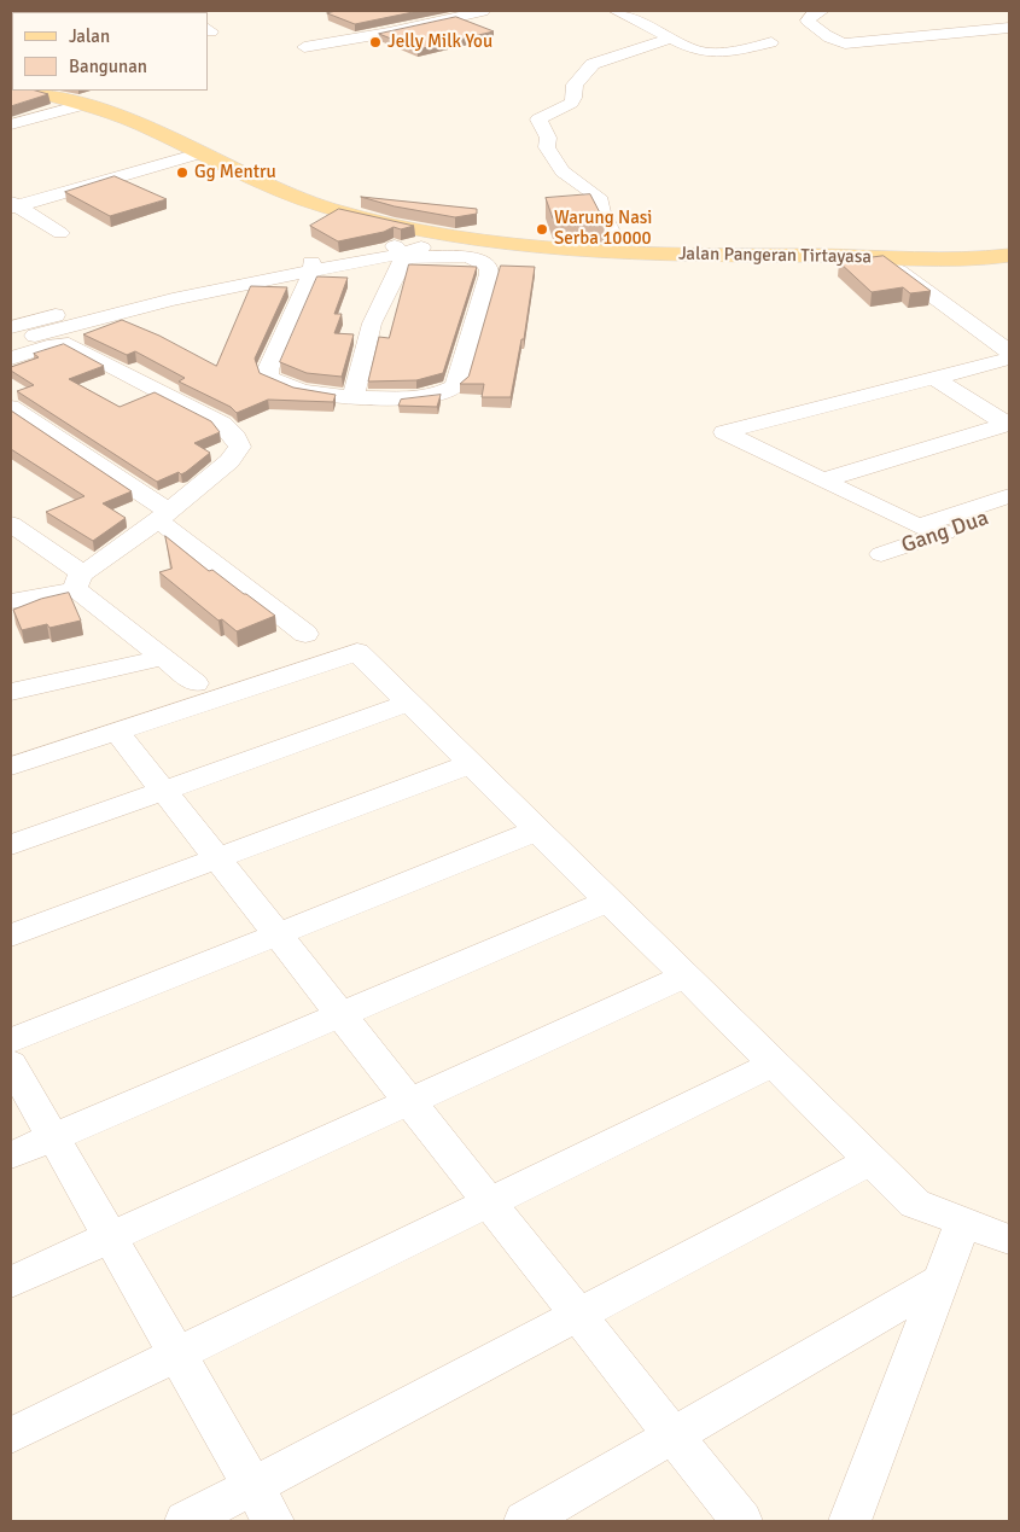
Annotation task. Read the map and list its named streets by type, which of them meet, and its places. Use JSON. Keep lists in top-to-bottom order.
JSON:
{
  "streets": {
    "main road": ["Jalan Pangeran Tirtayasa"],
    "street": ["Gang Dua"]
  },
  "places": ["Jelly Milk You", "Gg Mentru", "Warung Nasi Serba 10000"],
  "legend": ["Jalan", "Bangunan"]
}
